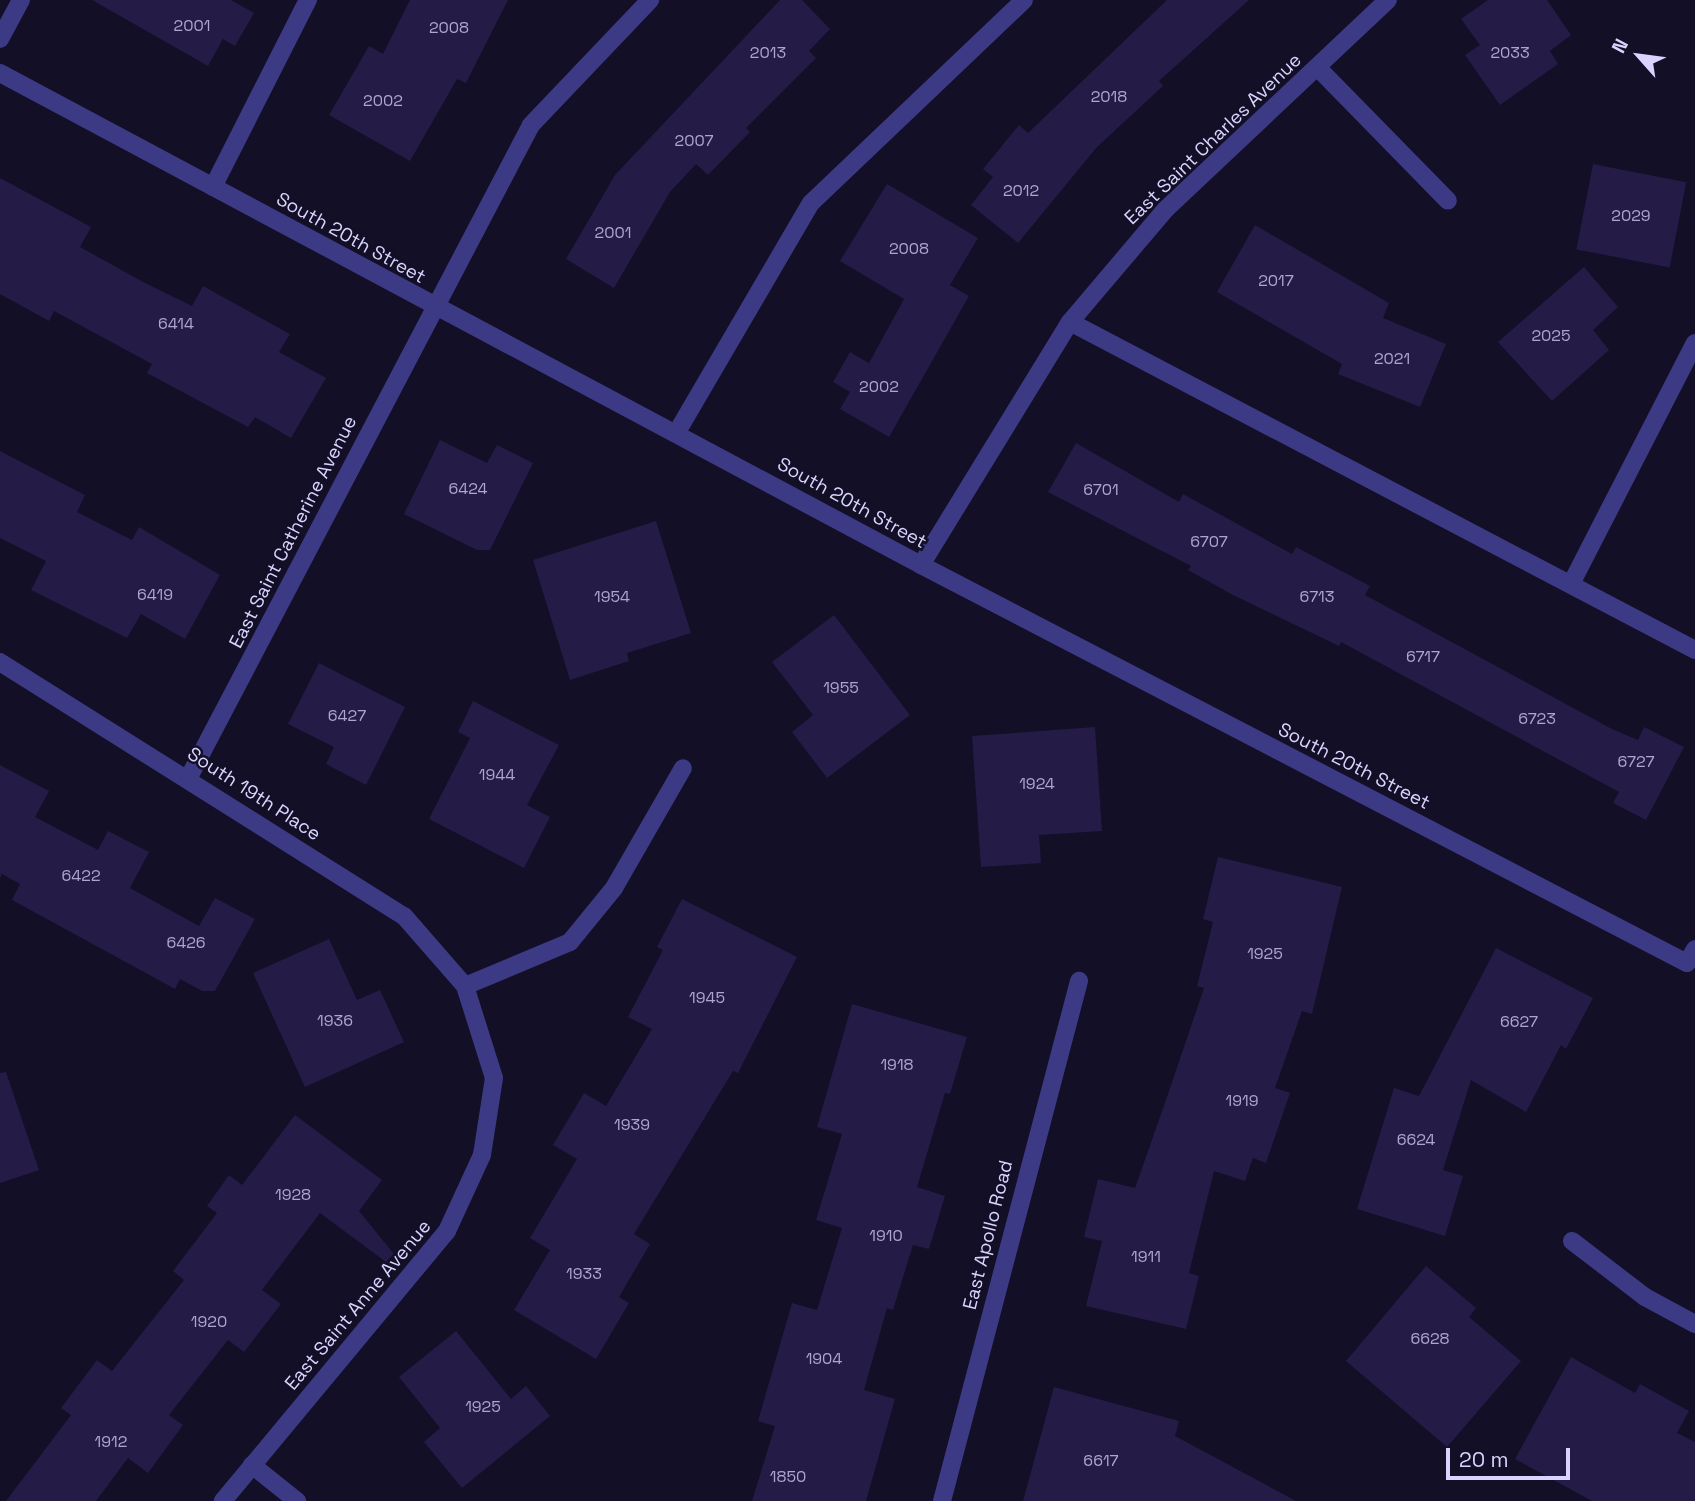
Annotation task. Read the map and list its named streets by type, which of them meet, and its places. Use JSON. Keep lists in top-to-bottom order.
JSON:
{
  "streets": {
    "street": [
      "East Saint Charles Avenue",
      "South 20th Street",
      "East Saint Catherine Avenue",
      "South 19th Place",
      "East Apollo Road",
      "East Saint Anne Avenue"
    ]
  },
  "crossings": [
    ["East Saint Charles Avenue", "South 20th Street"],
    ["South 20th Street", "East Saint Catherine Avenue"],
    ["East Saint Catherine Avenue", "South 19th Place"],
    ["South 19th Place", "East Saint Anne Avenue"]
  ],
  "house_numbers": [
    "2001",
    "2008",
    "2013",
    "2033",
    "2018",
    "2002",
    "2007",
    "2012",
    "2029",
    "2001",
    "2008",
    "2017",
    "6414",
    "2025",
    "2021",
    "2002",
    "6424",
    "6701",
    "6707",
    "6419",
    "1954",
    "6713",
    "6717",
    "1955",
    "6427",
    "6723",
    "6727",
    "1944",
    "1924",
    "6422",
    "6426",
    "1925",
    "1945",
    "1936",
    "6627",
    "1918",
    "1919",
    "1939",
    "6624",
    "1928",
    "1910",
    "1911",
    "1933",
    "1920",
    "6628",
    "1904",
    "1925",
    "1912",
    "6617",
    "1850"
  ],
  "scale_bar": "20 m",
  "north": "top left"
}
